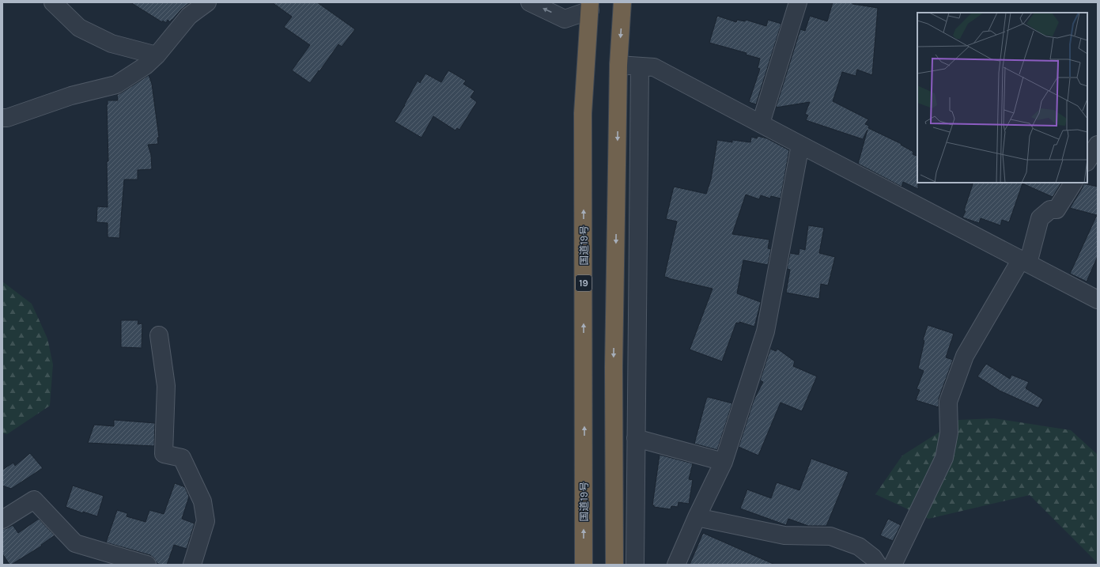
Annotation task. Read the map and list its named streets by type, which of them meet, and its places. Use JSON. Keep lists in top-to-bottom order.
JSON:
{
  "streets": {
    "highway": ["国道19号", "19"]
  }
}
